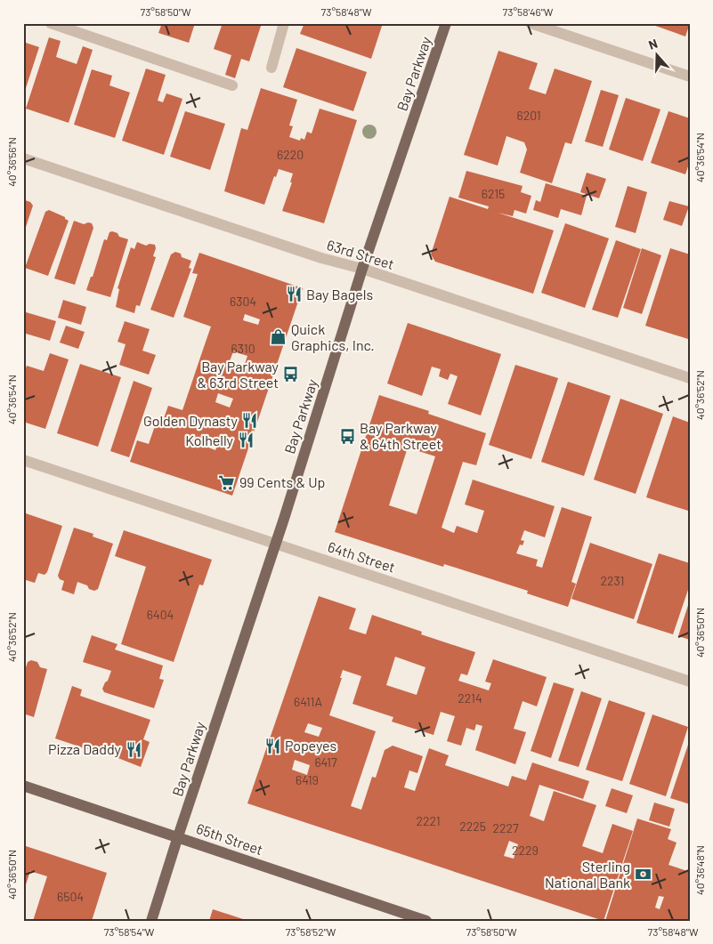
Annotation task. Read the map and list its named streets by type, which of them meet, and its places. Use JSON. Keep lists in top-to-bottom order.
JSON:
{
  "streets": {
    "main road": ["Bay Parkway", "65th Street"],
    "street": ["63rd Street", "64th Street"]
  },
  "crossings": [
    ["Bay Parkway", "63rd Street"],
    ["Bay Parkway", "64th Street"],
    ["Bay Parkway", "65th Street"]
  ],
  "places": {
    "restaurant": [
      "Bay Bagels",
      "Golden Dynasty",
      "Kolhelly",
      "Popeyes",
      "Pizza Daddy"
    ],
    "shop": ["Quick Graphics, Inc."],
    "bus stop": ["Bay Parkway & 63rd Street", "Bay Parkway & 64th Street"],
    "supermarket": ["99 Cents & Up"],
    "bank": ["Sterling National Bank"]
  },
  "house_numbers": [
    "6201",
    "6220",
    "6215",
    "6304",
    "6310",
    "2231",
    "6404",
    "2214",
    "6411A",
    "6417",
    "6419",
    "2221",
    "2225",
    "2227",
    "2229",
    "6504"
  ],
  "north": "top",
  "coordinates": [
    "73°58'50\"W",
    "73°58'48\"W",
    "73°58'46\"W",
    "40°36'54\"N",
    "40°36'56\"N",
    "40°36'52\"N",
    "40°36'50\"N",
    "40°36'48\"N",
    "73°58'54\"W",
    "73°58'52\"W"
  ]
}
